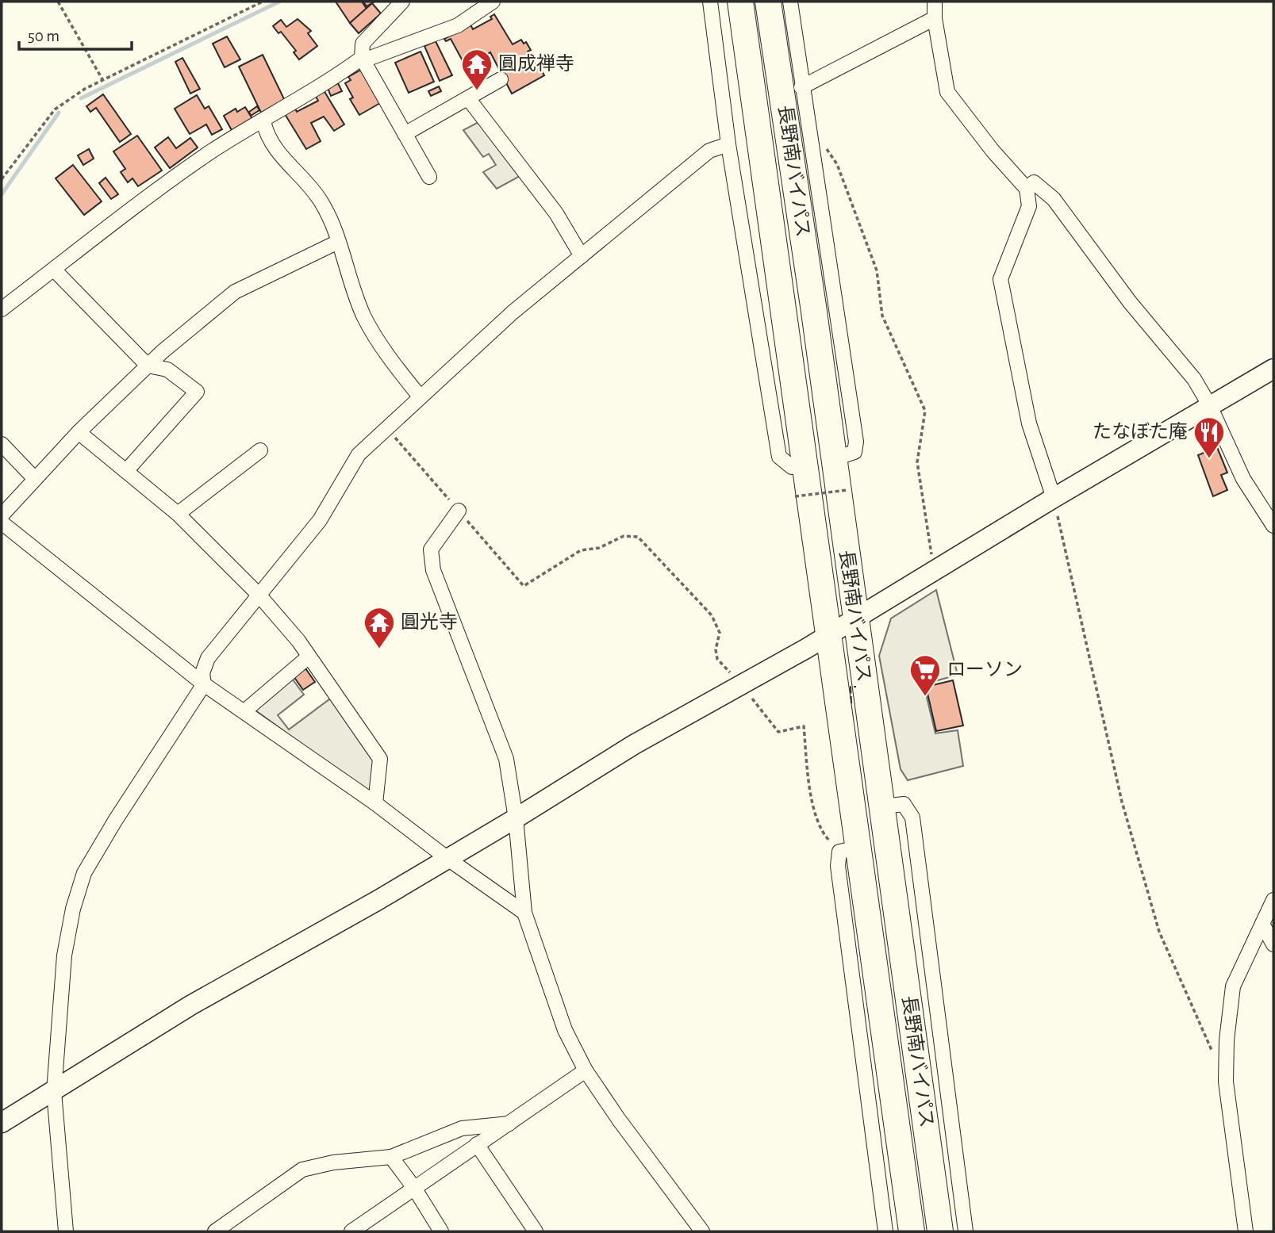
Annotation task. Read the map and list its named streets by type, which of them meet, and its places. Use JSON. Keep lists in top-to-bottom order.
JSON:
{
  "streets": {
    "highway": ["長野南バイパス"]
  },
  "places": {
    "temple": ["圓成禅寺", "圓光寺"],
    "restaurant": ["たなぼた庵"],
    "supermarket": ["ローソン"]
  },
  "scale_bar": "50 m"
}
